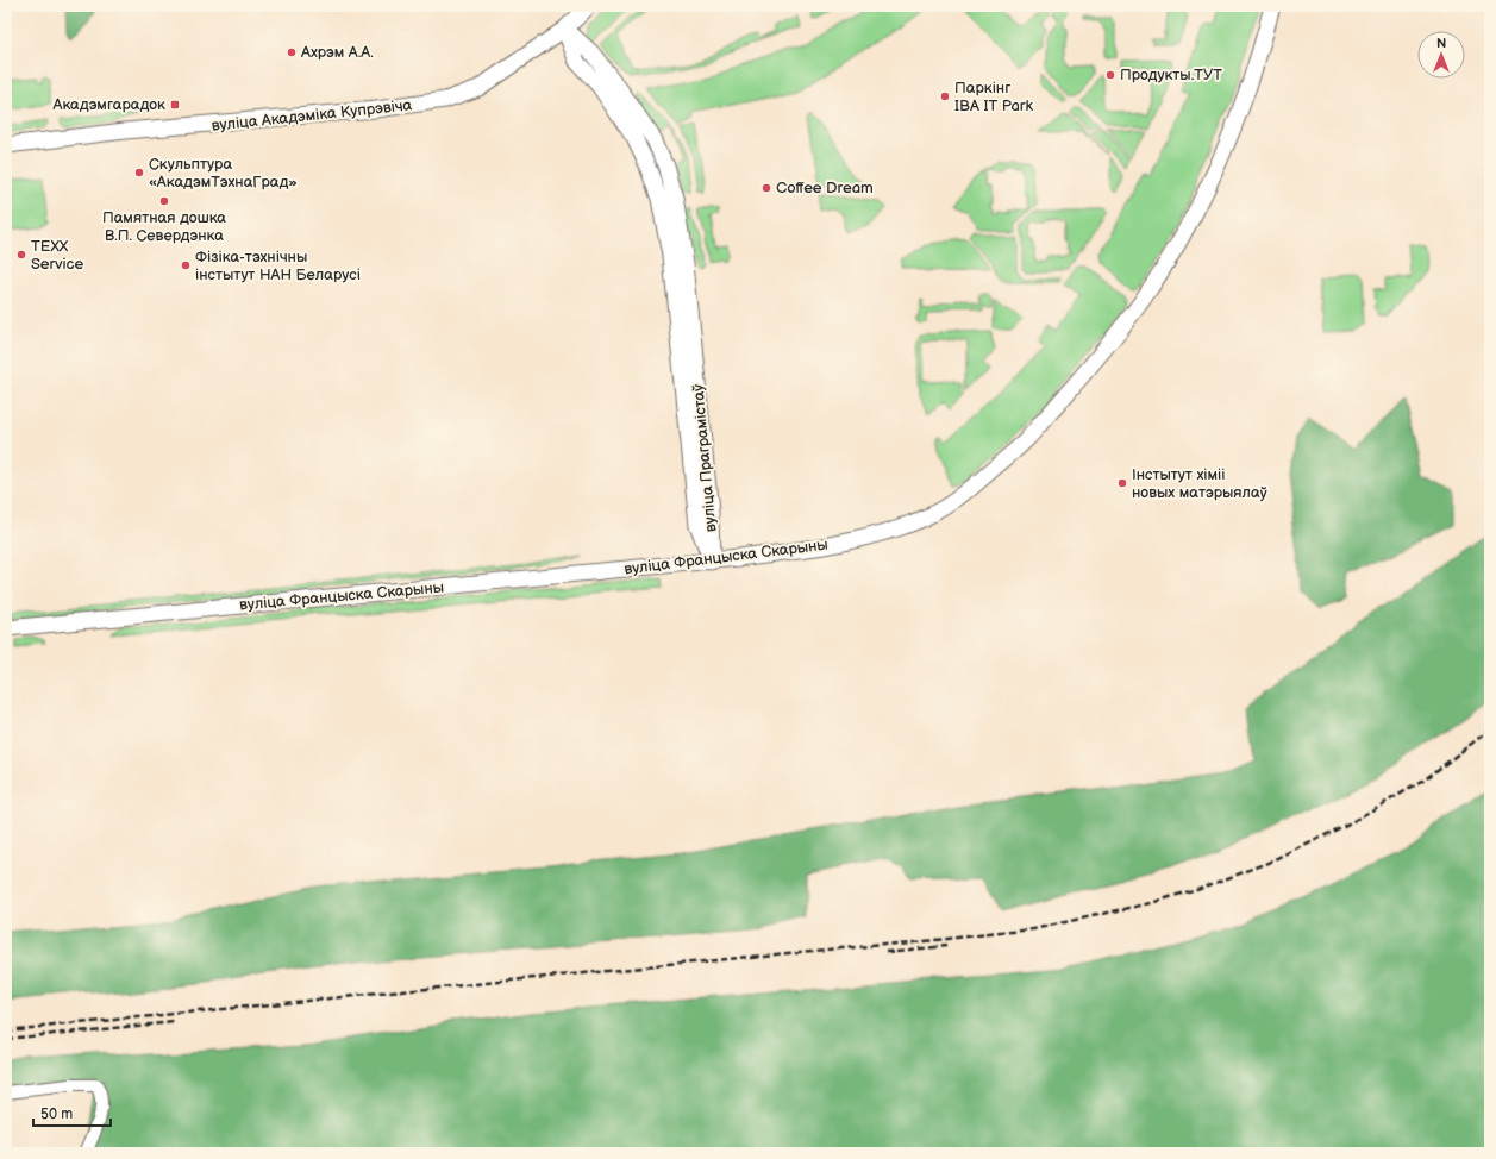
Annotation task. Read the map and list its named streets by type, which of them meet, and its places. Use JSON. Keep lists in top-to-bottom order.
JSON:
{
  "streets": {
    "main road": ["вуліца Акадэміка Купрэвіча", "вуліца Праграмістаў", "вуліца Францыска Скарыны"]
  },
  "crossings": [
    ["вуліца Акадэміка Купрэвіча", "вуліца Праграмістаў"],
    ["вуліца Праграмістаў", "вуліца Францыска Скарыны"]
  ],
  "places": {
    "other": [
      "Ахрэм А.А.",
      "Продукты.ТУТ",
      "Паркінг IBA IT Park",
      "Скульптура «АкадэмТэхнаГрад»",
      "Coffee Dream",
      "Памятная дошка В.П. Севердэнка",
      "TEXX Service",
      "Фізіка-тэхнічны інстытут НАН Беларусі",
      "Інстытут хіміі новых матэрыялаў"
    ],
    "transit": ["Акадэмгарадок"]
  },
  "scale_bar": "50 m",
  "north": "top"
}
